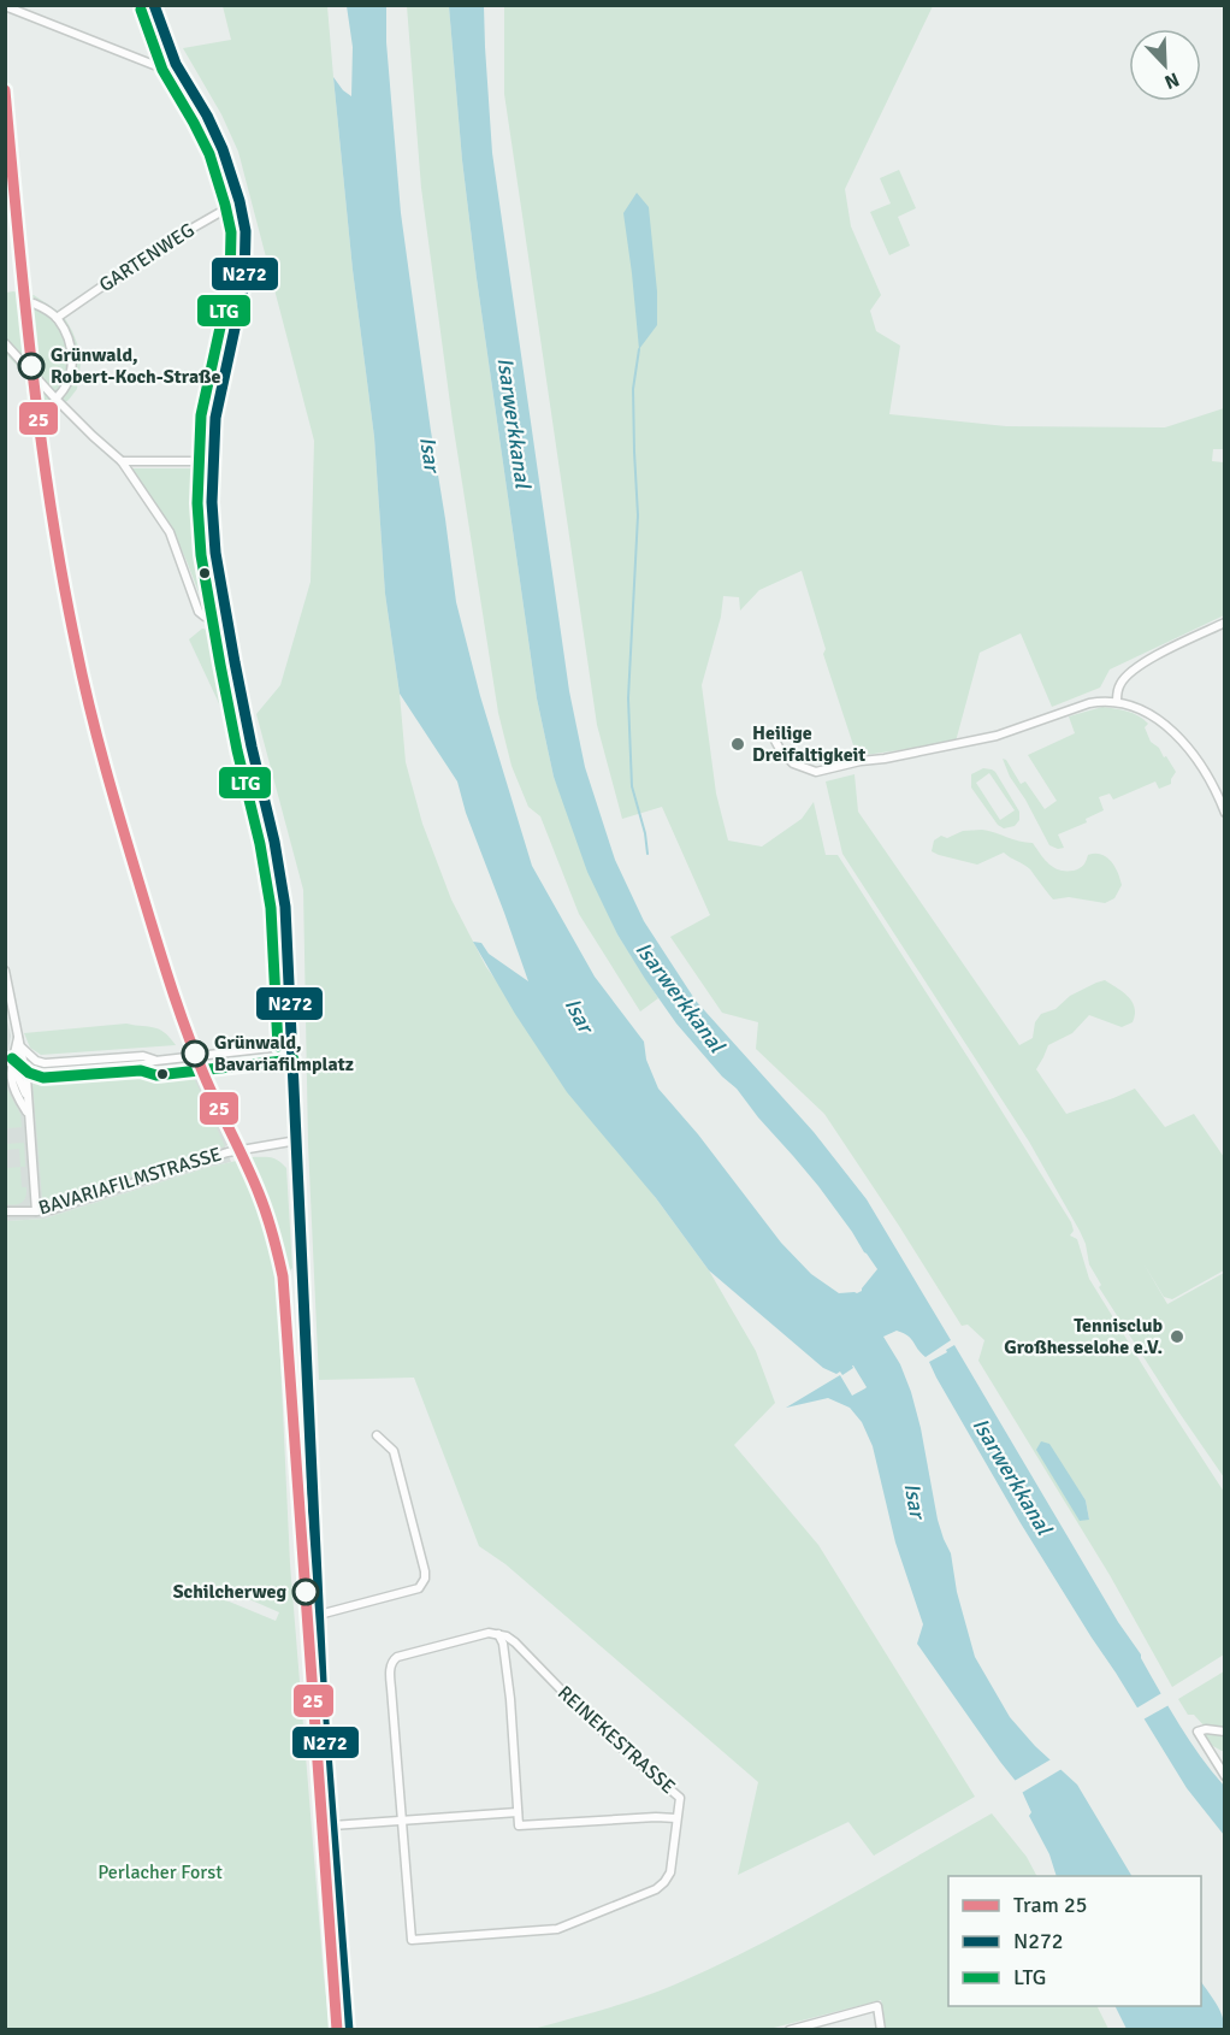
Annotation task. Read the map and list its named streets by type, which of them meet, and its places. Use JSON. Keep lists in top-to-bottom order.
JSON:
{
  "streets": {
    "street": ["GARTENWEG", "BAVARIAFILMSTRASSE", "REINEKESTRASSE"]
  },
  "water": ["Isarwerkkanal", "Isar"],
  "parks": ["Perlacher Forst"],
  "places": [
    "Grünwald, Robert-Koch-Straße",
    "Heilige Dreifaltigkeit",
    "Grünwald, Bavariafilmplatz",
    "Tennisclub Großhesselohe e.V.",
    "Schilcherweg"
  ],
  "lines": ["transit line N272", "transit line LTG", "tram line 25"],
  "legend": ["Tram 25", "N272", "LTG"],
  "north": "bottom right"
}
